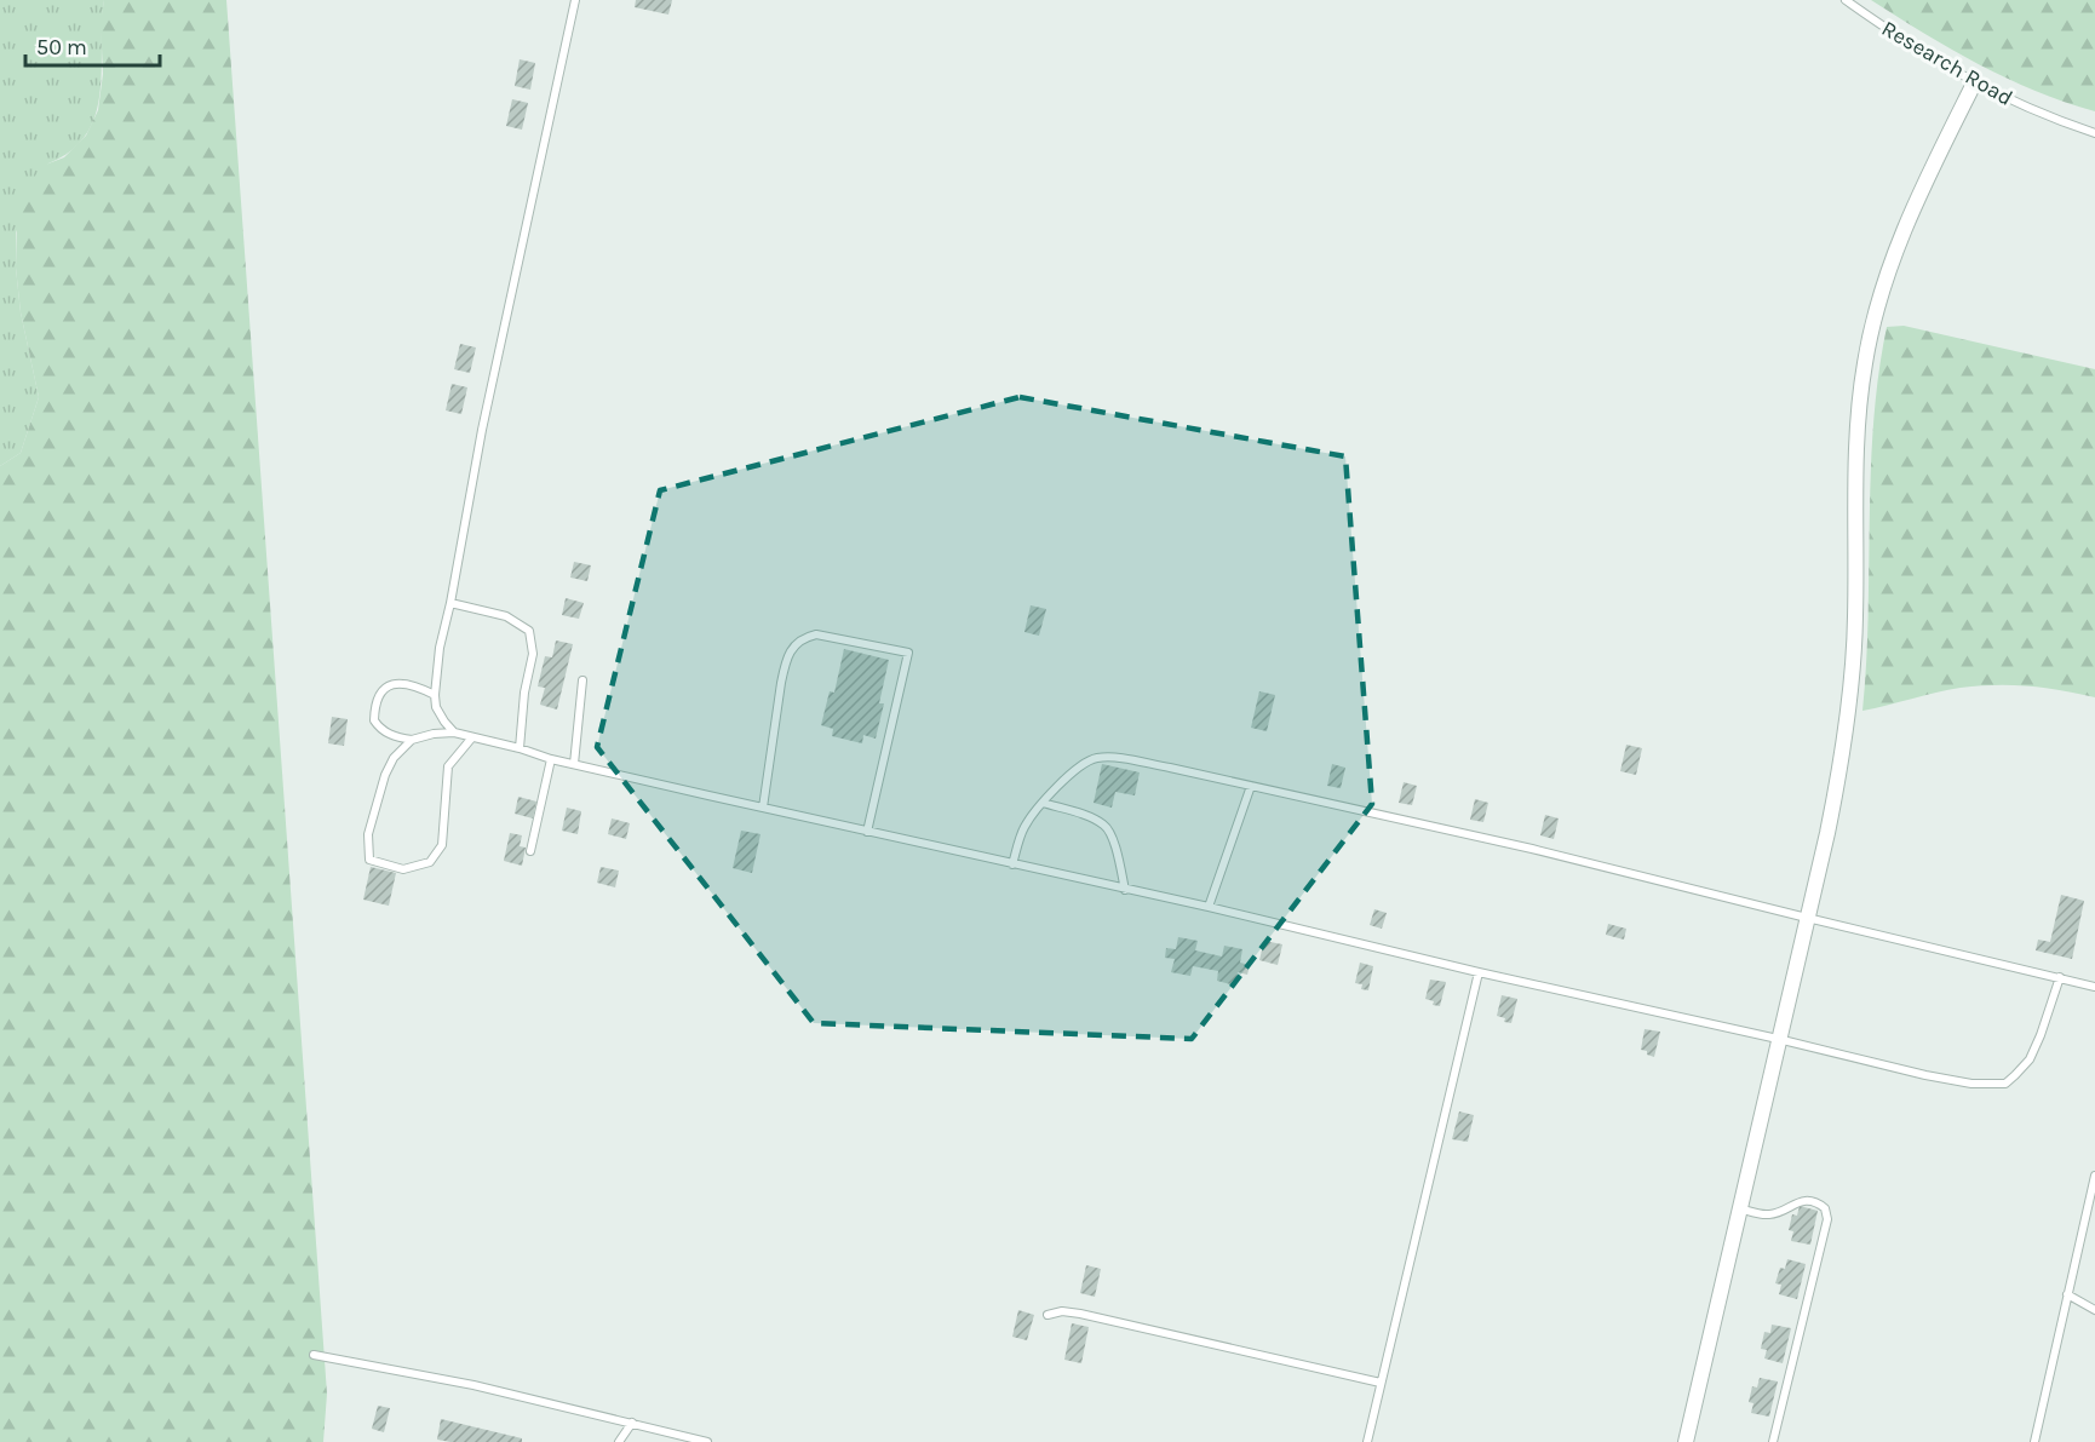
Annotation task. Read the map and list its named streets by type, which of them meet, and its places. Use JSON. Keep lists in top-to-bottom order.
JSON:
{
  "streets": {
    "lane": ["Research Road"]
  },
  "scale_bar": "50 m"
}
